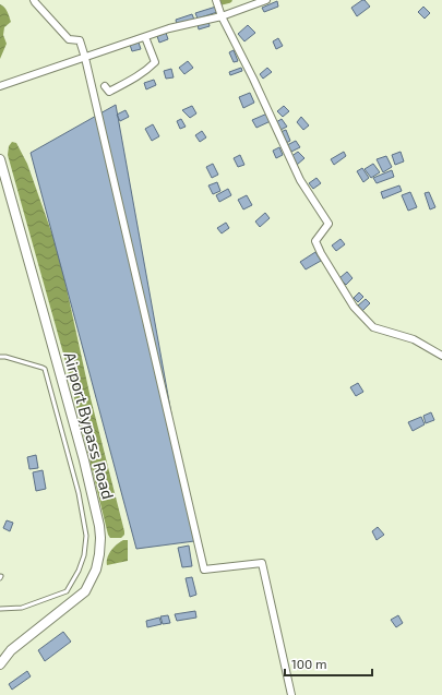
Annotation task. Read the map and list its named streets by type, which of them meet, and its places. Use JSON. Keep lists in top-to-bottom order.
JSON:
{
  "streets": {
    "street": ["Airport Bypass Road"]
  },
  "scale_bar": "100 m"
}
